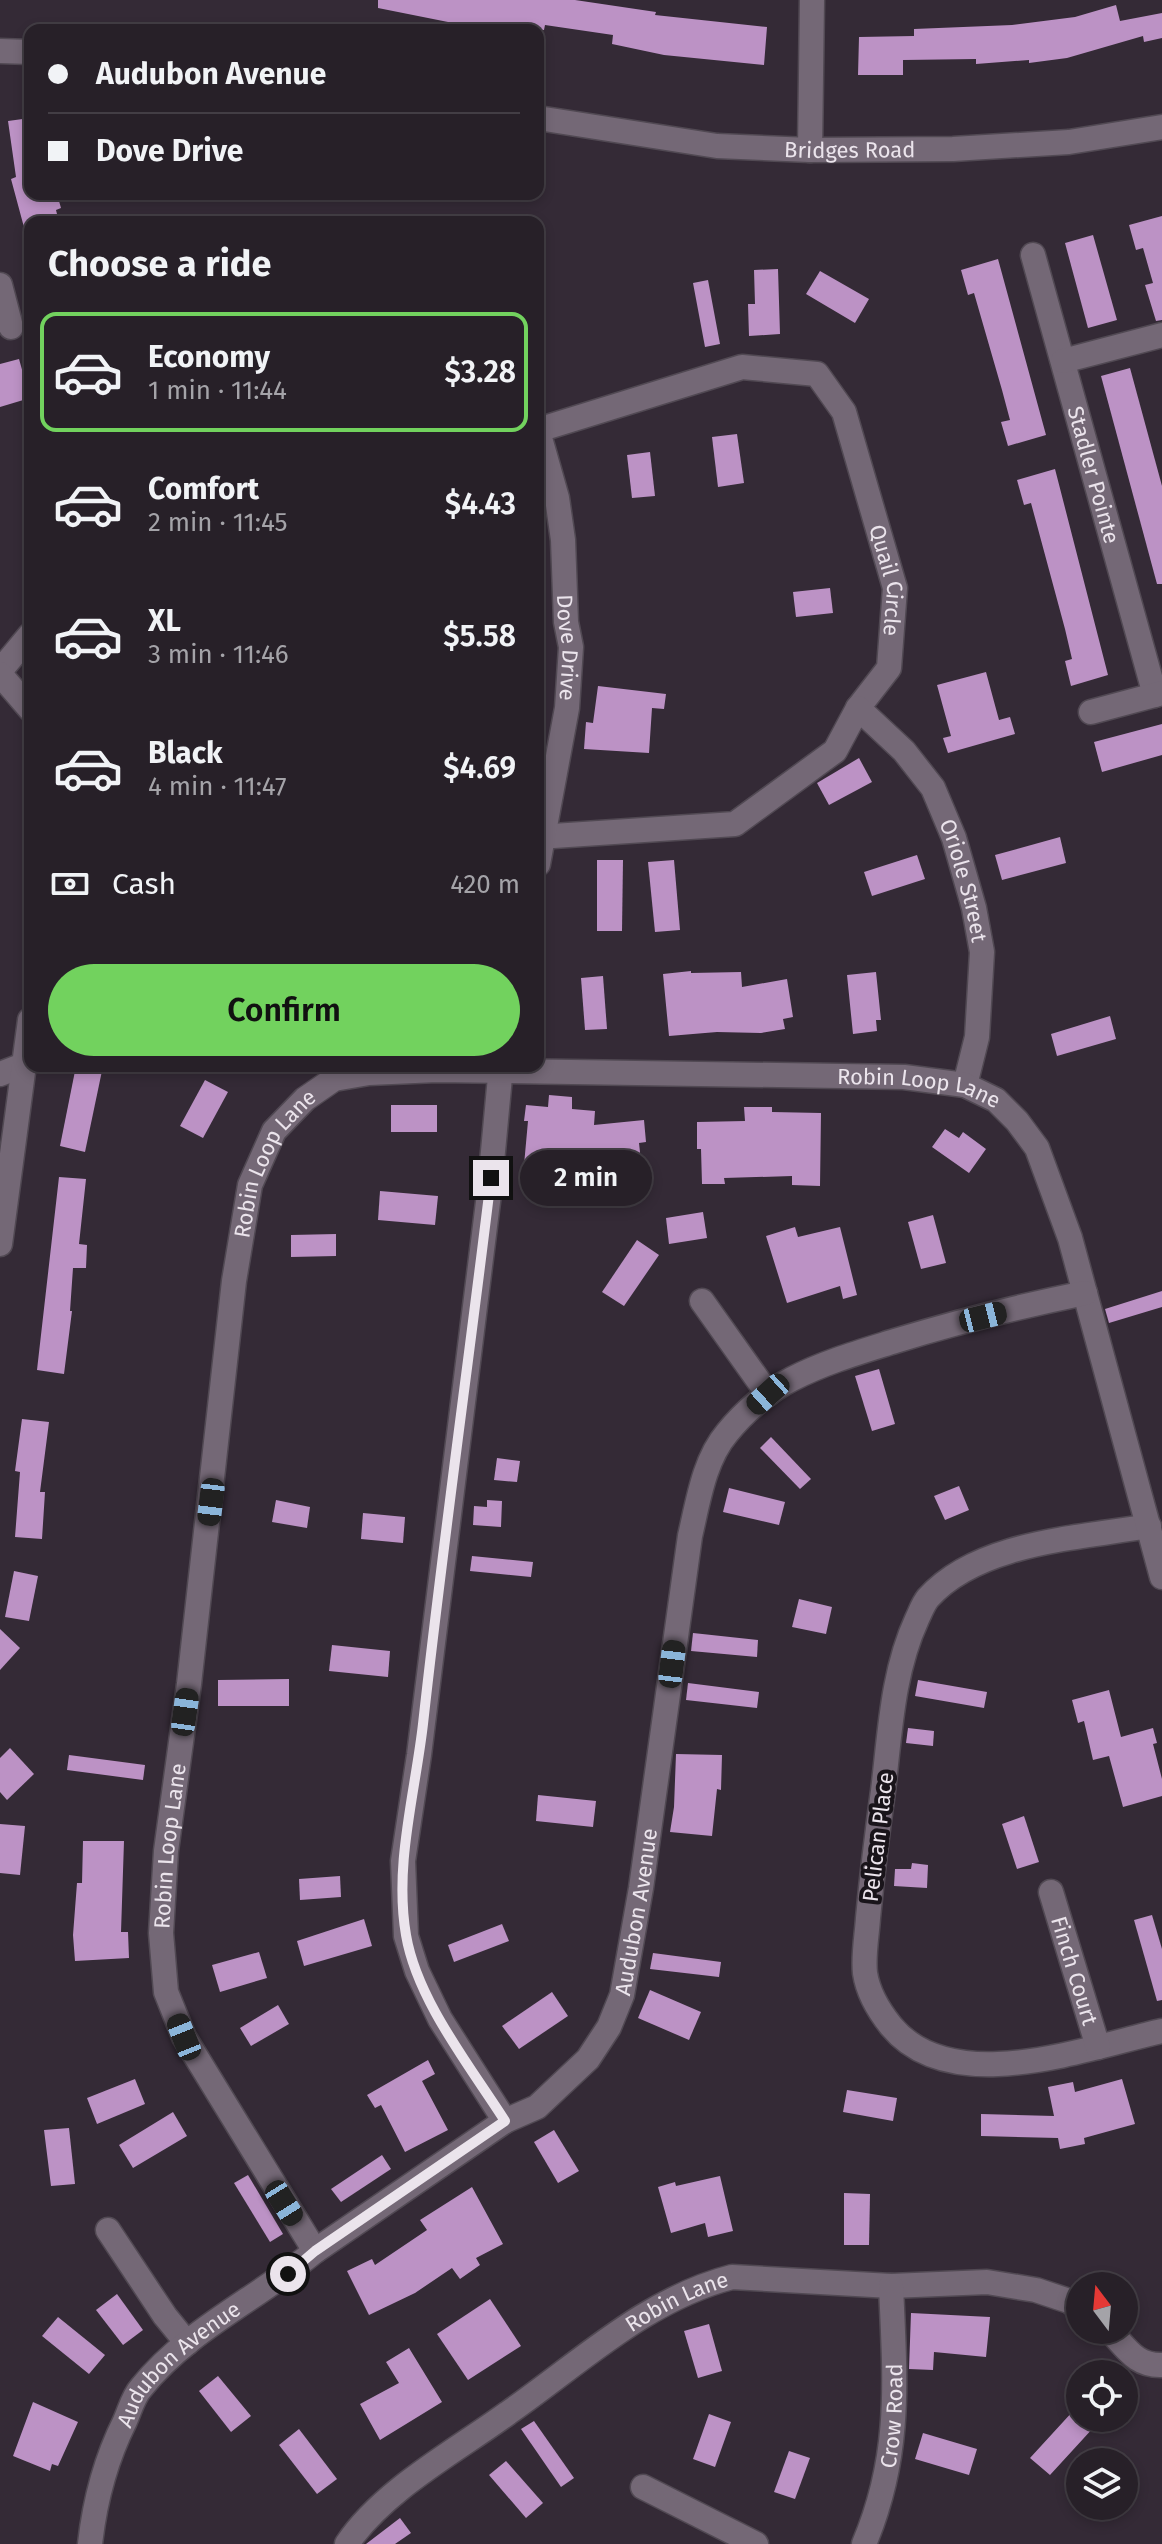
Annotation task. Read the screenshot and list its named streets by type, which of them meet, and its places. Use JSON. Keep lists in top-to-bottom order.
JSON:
{
  "streets": {
    "street": [
      "Bridges Road",
      "Stadler Pointe",
      "Quail Circle",
      "Dove Drive",
      "Oriole Street",
      "Robin Loop Lane",
      "Pelican Place",
      "Audubon Avenue",
      "Finch Court",
      "Robin Lane",
      "Crow Road"
    ]
  },
  "crossings": [
    ["Quail Circle", "Oriole Street"],
    ["Oriole Street", "Robin Loop Lane"],
    ["Robin Loop Lane", "Pelican Place"],
    ["Robin Loop Lane", "Audubon Avenue"],
    ["Pelican Place", "Finch Court"],
    ["Robin Lane", "Crow Road"]
  ],
  "north": "top",
  "page": {
    "banner": ["Audubon Avenue", "Dove Drive"],
    "heading": "Choose a ride",
    "list": [
      {
        "name": "Economy",
        "note": "1 min · 11:44",
        "value": "$3.28"
      },
      {
        "name": "Comfort",
        "note": "2 min · 11:45",
        "value": "$4.43"
      },
      {
        "name": "XL",
        "note": "3 min · 11:46",
        "value": "$5.58"
      },
      {
        "name": "Black",
        "note": "4 min · 11:47",
        "value": "$4.69"
      }
    ],
    "pay": ["Cash", "420 m"],
    "buttons": "Confirm",
    "bubble": "2 min"
  }
}
